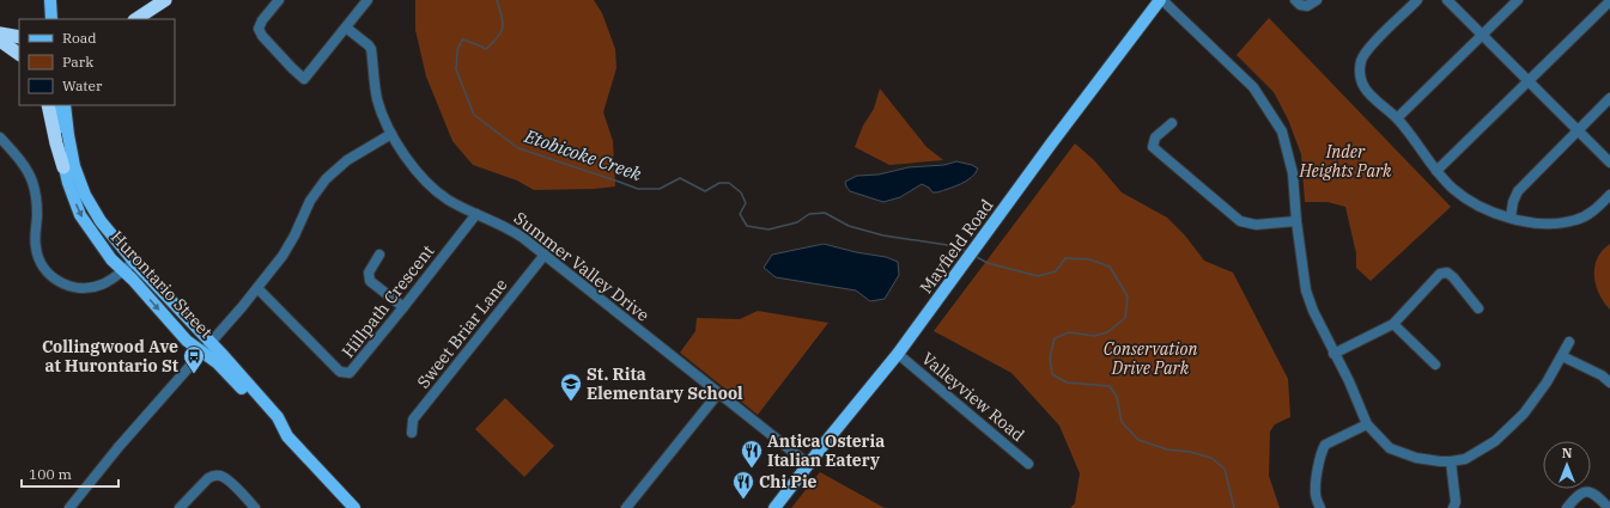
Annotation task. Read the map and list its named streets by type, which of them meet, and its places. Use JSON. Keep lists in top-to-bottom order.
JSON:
{
  "streets": {
    "main road": ["Mayfield Road", "Hurontario Street"],
    "street": [
      "Summer Valley Drive",
      "Hillpath Crescent",
      "Sweet Briar Lane",
      "Valleyview Road"
    ]
  },
  "crossings": [
    ["Mayfield Road", "Summer Valley Drive"],
    ["Mayfield Road", "Valleyview Road"],
    ["Summer Valley Drive", "Hillpath Crescent"],
    ["Summer Valley Drive", "Sweet Briar Lane"]
  ],
  "water": ["Etobicoke Creek"],
  "parks": ["Inder Heights Park", "Conservation Drive Park"],
  "places": {
    "bus stop": ["Collingwood Ave at Hurontario St"],
    "school or university": ["St. Rita Elementary School"],
    "restaurant": ["Antica Osteria Italian Eatery", "Chi Pie"]
  },
  "legend": ["Road", "Park", "Water"],
  "scale_bar": "100 m",
  "north": "top"
}
